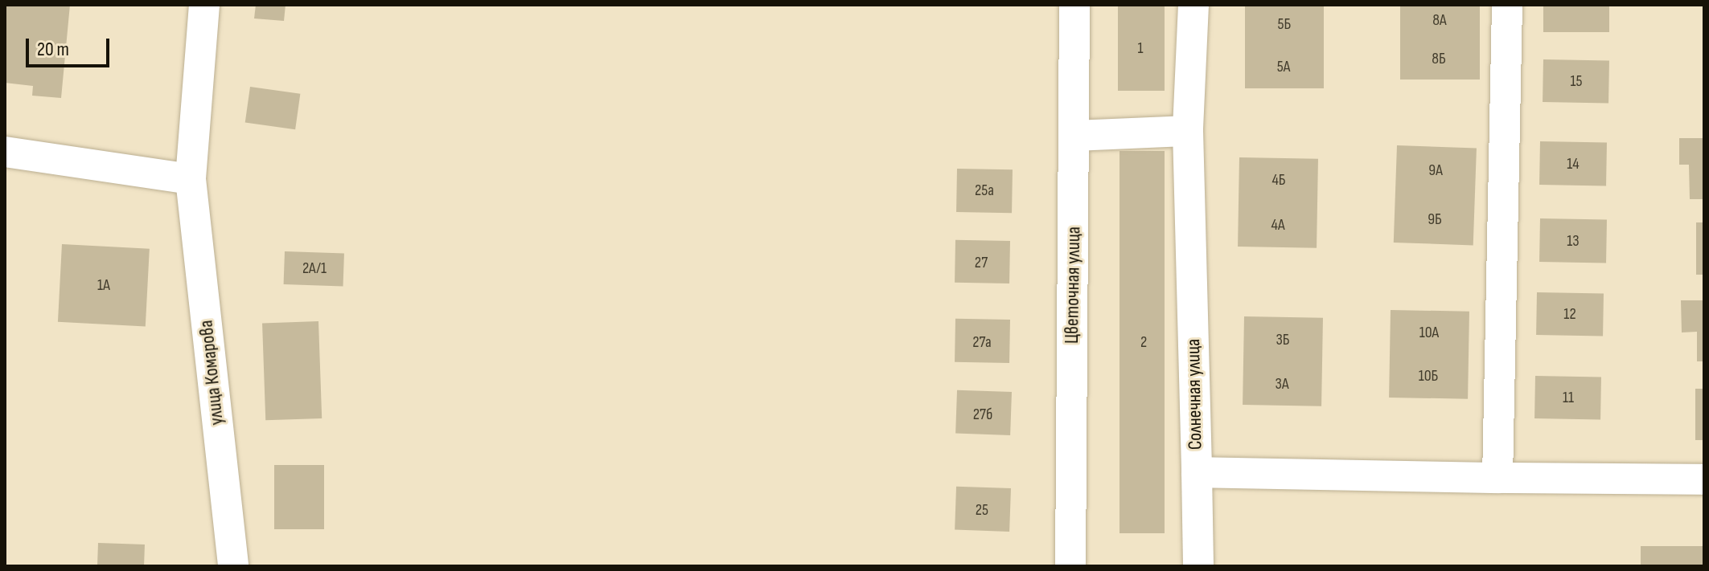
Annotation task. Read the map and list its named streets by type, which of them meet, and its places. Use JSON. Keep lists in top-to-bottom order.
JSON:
{
  "streets": {
    "street": ["Цветочная улица", "улица Комарова", "Солнечная улица"]
  },
  "house_numbers": [
    "8А",
    "5Б",
    "1",
    "8Б",
    "5А",
    "15",
    "14",
    "9А",
    "4Б",
    "25а",
    "9Б",
    "4А",
    "13",
    "27",
    "2А/1",
    "1А",
    "12",
    "10А",
    "3Б",
    "27а",
    "2",
    "10Б",
    "3А",
    "11",
    "27б",
    "25"
  ],
  "scale_bar": "20 m"
}
